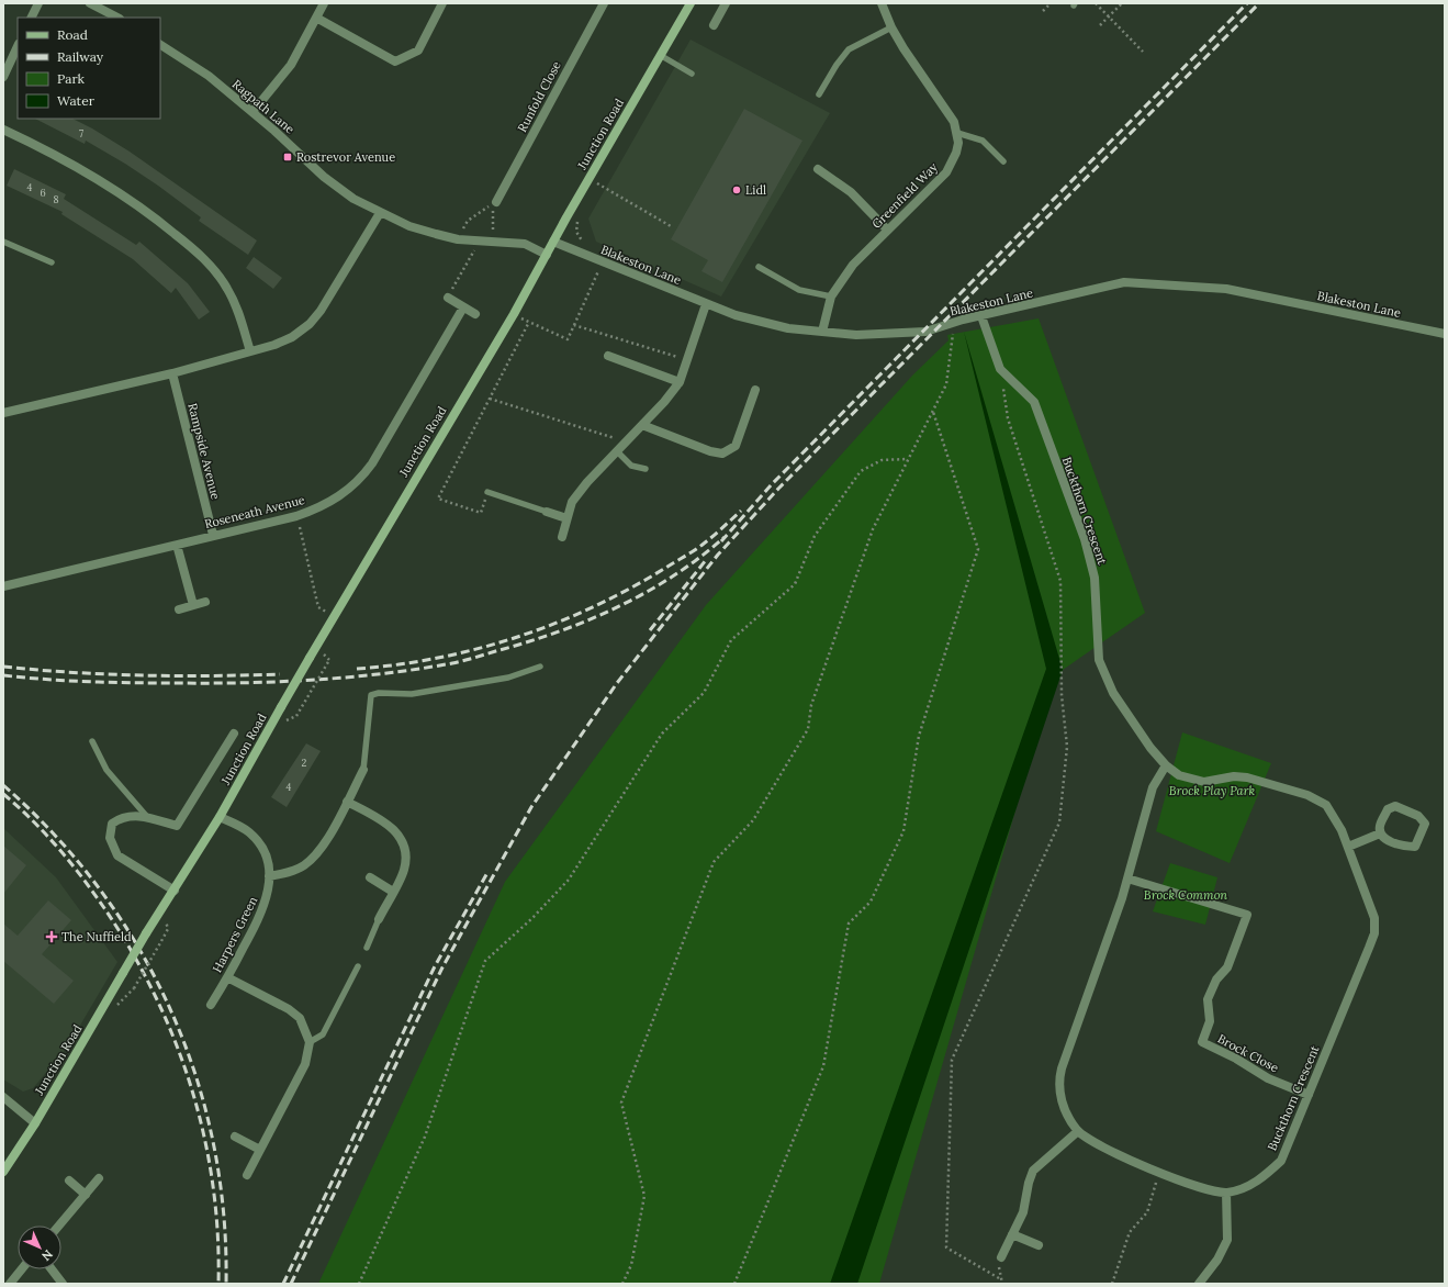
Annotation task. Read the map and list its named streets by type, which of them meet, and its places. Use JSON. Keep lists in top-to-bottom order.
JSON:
{
  "streets": {
    "main road": ["Junction Road"],
    "street": [
      "Runfold Close",
      "Ragpath Lane",
      "Greenfield Way",
      "Blakeston Lane",
      "Rampside Avenue",
      "Buckthorn Crescent",
      "Roseneath Avenue",
      "Harpers Green",
      "Brock Close"
    ]
  },
  "crossings": [
    ["Ragpath Lane", "Junction Road"],
    ["Junction Road", "Blakeston Lane"],
    ["Junction Road", "Harpers Green"],
    ["Greenfield Way", "Blakeston Lane"],
    ["Blakeston Lane", "Buckthorn Crescent"],
    ["Rampside Avenue", "Roseneath Avenue"],
    ["Buckthorn Crescent", "Brock Close"]
  ],
  "parks": ["Brock Play Park", "Brock Common"],
  "places": {
    "transit": ["Rostrevor Avenue"],
    "other": ["Lidl"],
    "health": ["The Nuffield"]
  },
  "house_numbers": [
    "7",
    "4",
    "6",
    "8",
    "2",
    "4"
  ],
  "legend": [
    "Road",
    "Railway",
    "Park",
    "Water"
  ],
  "north": "bottom right"
}
